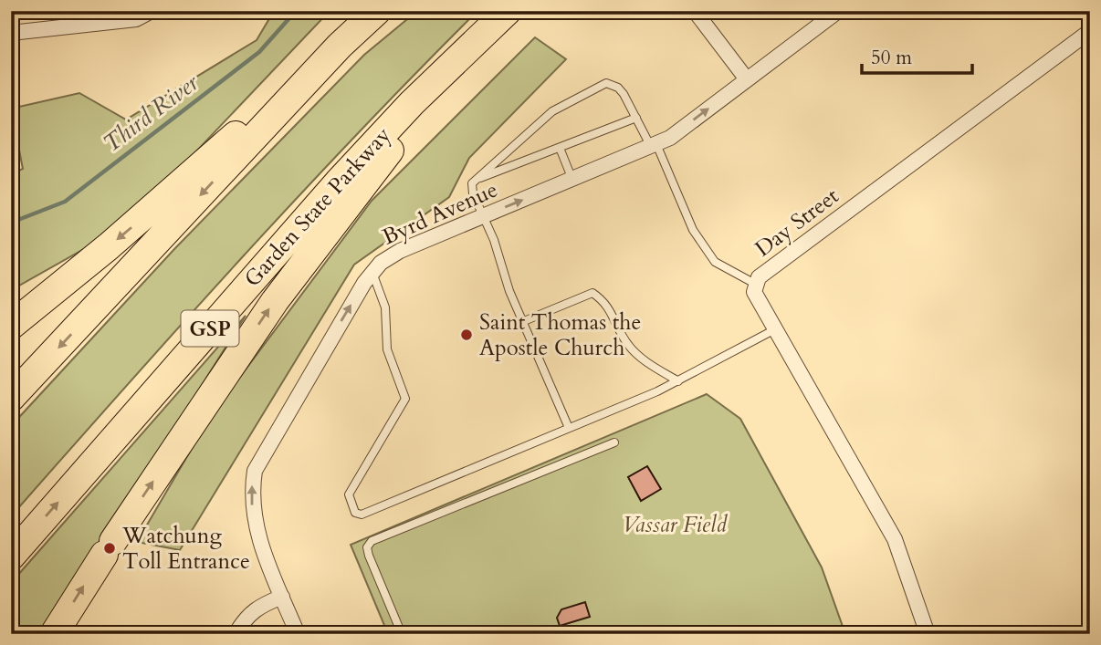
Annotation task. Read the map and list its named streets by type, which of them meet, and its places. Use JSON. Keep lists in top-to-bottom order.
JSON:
{
  "streets": {
    "highway": ["Garden State Parkway", "GSP"],
    "street": ["Byrd Avenue", "Day Street"]
  },
  "one_way": ["Byrd Avenue"],
  "water": ["Third River"],
  "parks": ["Vassar Field"],
  "places": ["Saint Thomas the Apostle Church", "Watchung Toll Entrance"],
  "scale_bar": "50 m"
}
